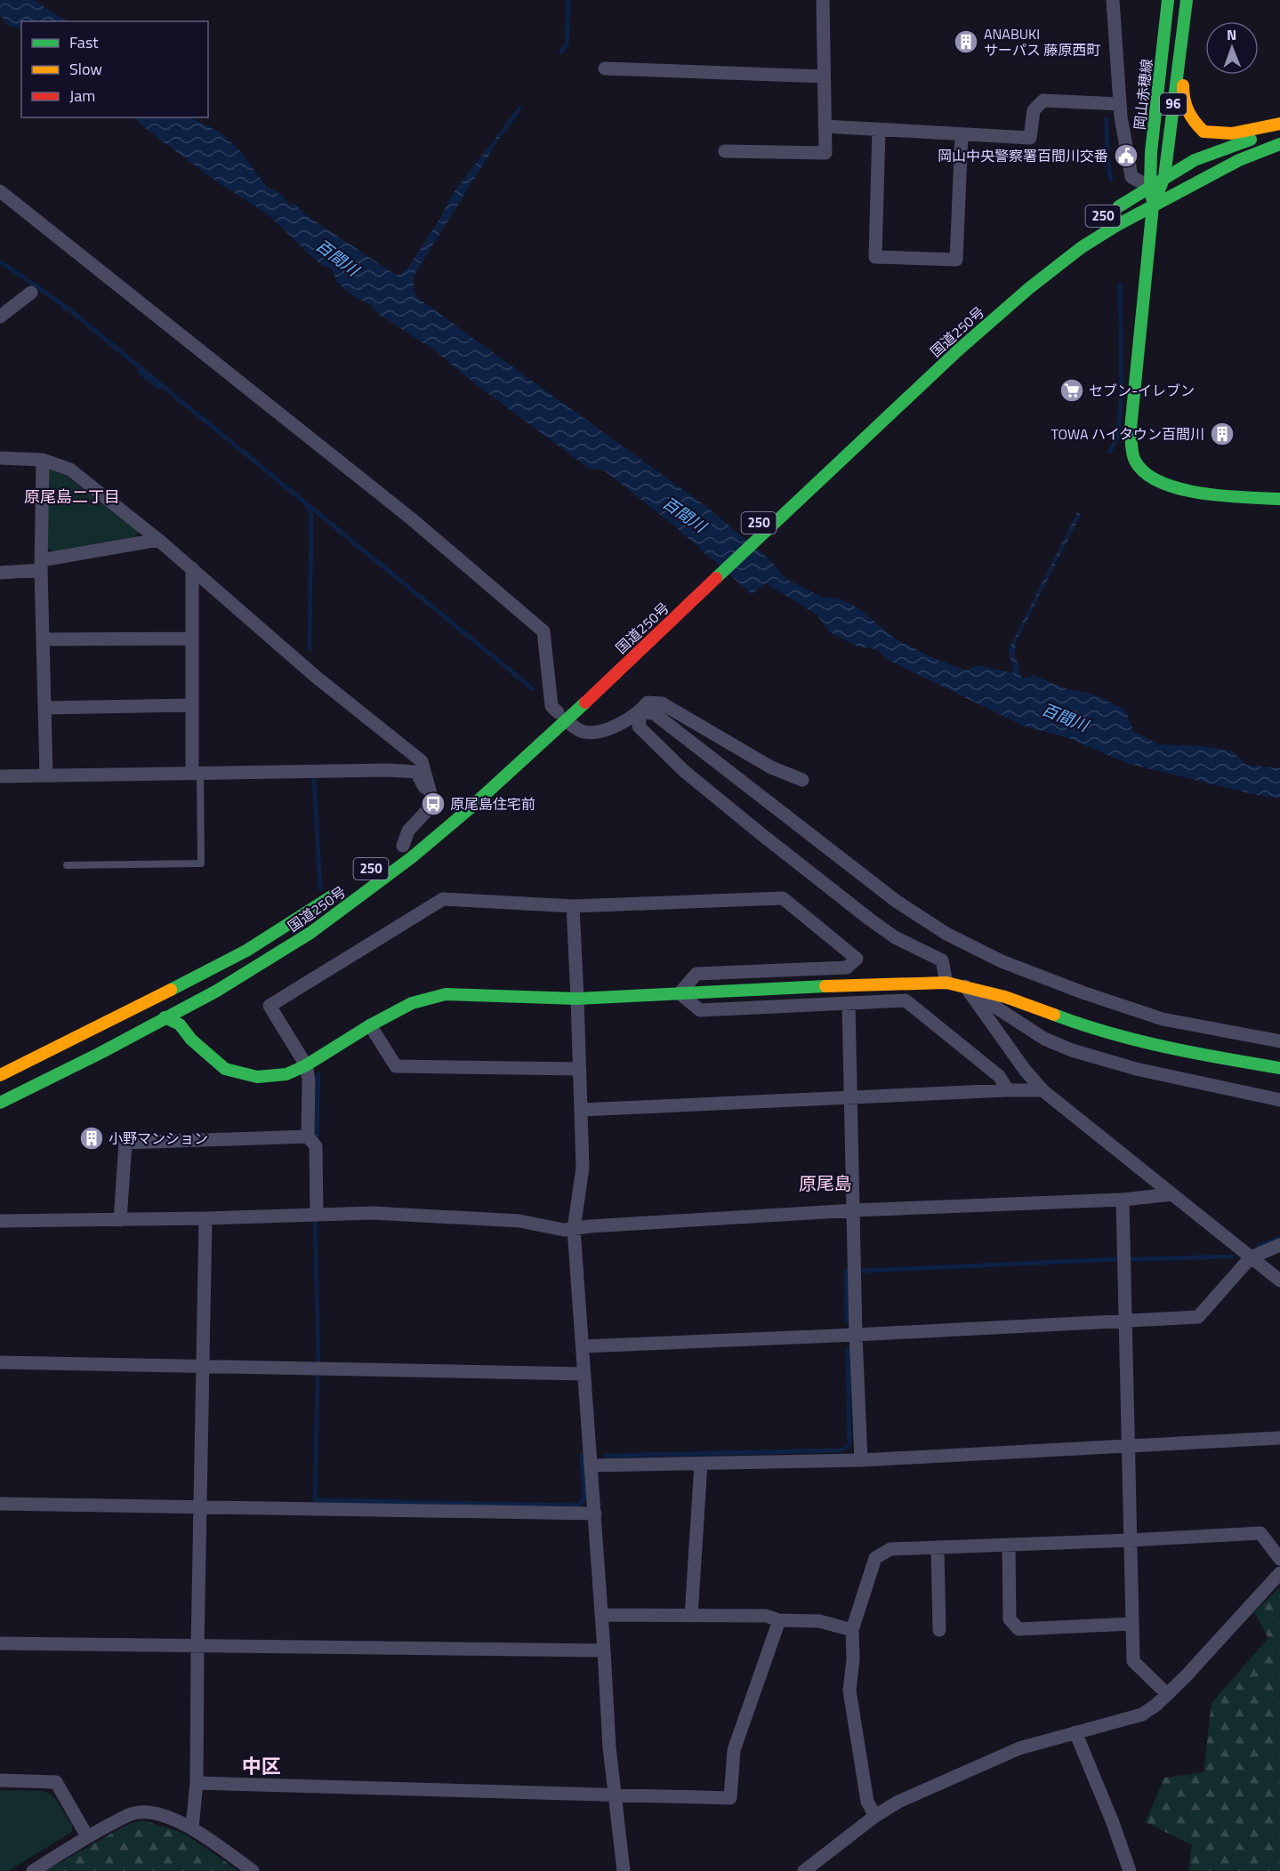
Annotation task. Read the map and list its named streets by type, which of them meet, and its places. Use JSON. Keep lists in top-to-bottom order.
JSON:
{
  "streets": {
    "main road": [
      "岡山赤穂線",
      "96",
      "250",
      "国道250号"
    ]
  },
  "crossings": [
    ["岡山赤穂線", "96"],
    ["岡山赤穂線", "250"],
    ["岡山赤穂線", "国道250号"],
    ["96", "250"],
    ["96", "国道250号"]
  ],
  "districts": ["原尾島二丁目", "原尾島", "中区"],
  "water": ["百間川"],
  "places": {
    "building": ["ANABUKI サーパス 藤原西町", "TOWA ハイタウン百間川", "小野マンション"],
    "public building": ["岡山中央警察署百間川交番"],
    "supermarket": ["セブン-イレブン"],
    "bus stop": ["原尾島住宅前"]
  },
  "legend": ["Fast", "Slow", "Jam"],
  "north": "top"
}
